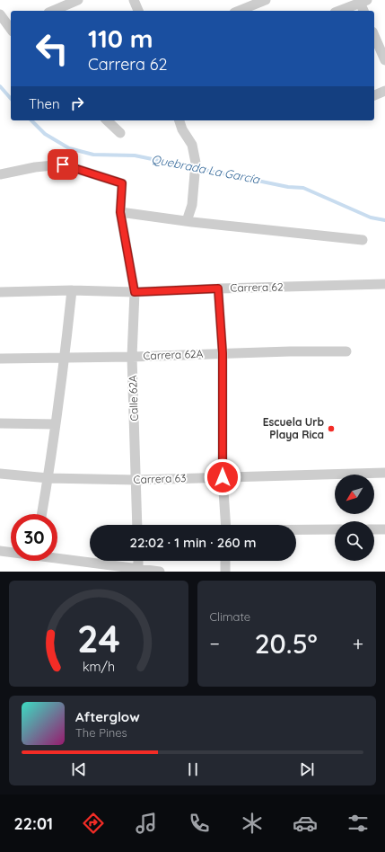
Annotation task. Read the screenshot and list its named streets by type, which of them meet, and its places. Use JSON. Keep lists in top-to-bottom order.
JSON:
{
  "streets": {
    "street": [
      "Carrera 62",
      "Carrera 62A",
      "Calle 62A",
      "Carrera 63"
    ]
  },
  "crossings": [
    ["Carrera 62", "Calle 62A"],
    ["Carrera 62A", "Calle 62A"],
    ["Calle 62A", "Carrera 63"]
  ],
  "water": ["Quebrada La García"],
  "places": ["Escuela Urb Playa Rica"],
  "north": "bottom left",
  "page": {
    "turn": ["110 m", "Carrera 62"],
    "then": "Then",
    "limit": "30",
    "trip": "22:02 · 1 min · 260 m",
    "tile": "Climate",
    "heat": ["−", "20.5°", "+"],
    "song": ["Afterglow", "The Pines"],
    "tabs": "22:01",
    "gauge": ["24", "km/h"]
  }
}
